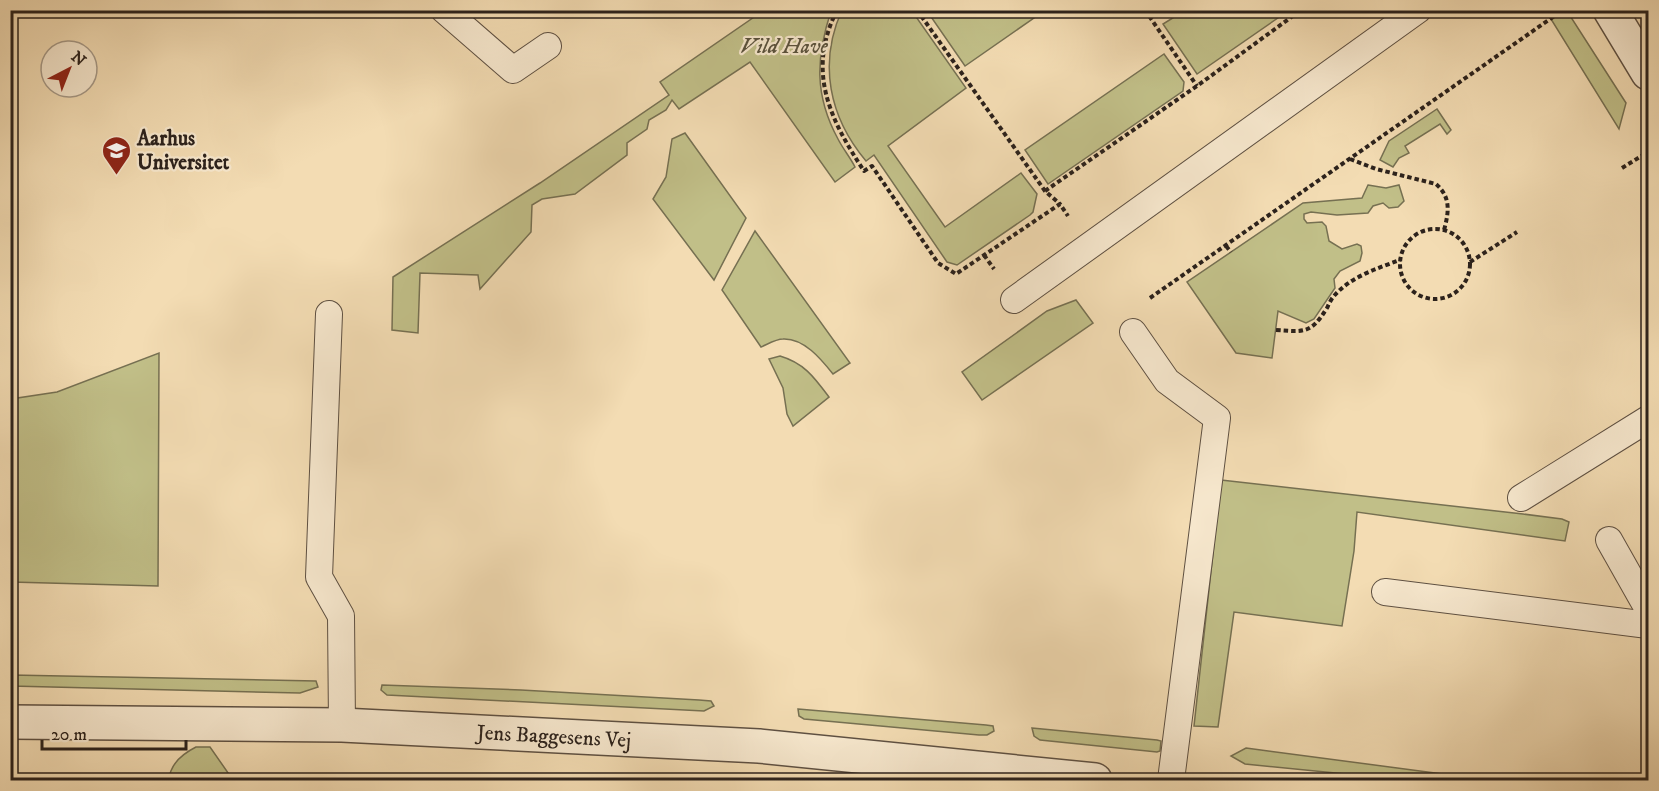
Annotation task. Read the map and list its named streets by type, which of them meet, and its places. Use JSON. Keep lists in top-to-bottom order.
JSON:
{
  "streets": {
    "street": ["Jens Baggesens Vej"]
  },
  "parks": ["Vild Have"],
  "places": {
    "school or university": ["Aarhus Universitet"]
  },
  "scale_bar": "20 m",
  "north": "top right"
}
